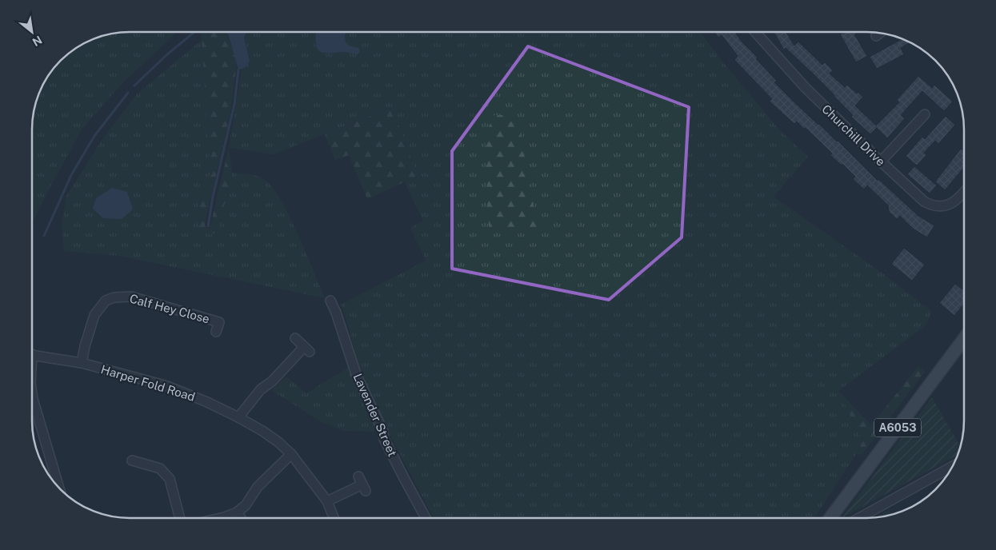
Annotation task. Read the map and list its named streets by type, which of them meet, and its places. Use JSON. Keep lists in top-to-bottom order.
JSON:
{
  "streets": {
    "main road": ["A6053"],
    "street": [
      "Churchill Drive",
      "Calf Hey Close",
      "Harper Fold Road",
      "Lavender Street"
    ]
  },
  "crossings": [
    ["Calf Hey Close", "Harper Fold Road"]
  ],
  "north": "bottom right"
}
